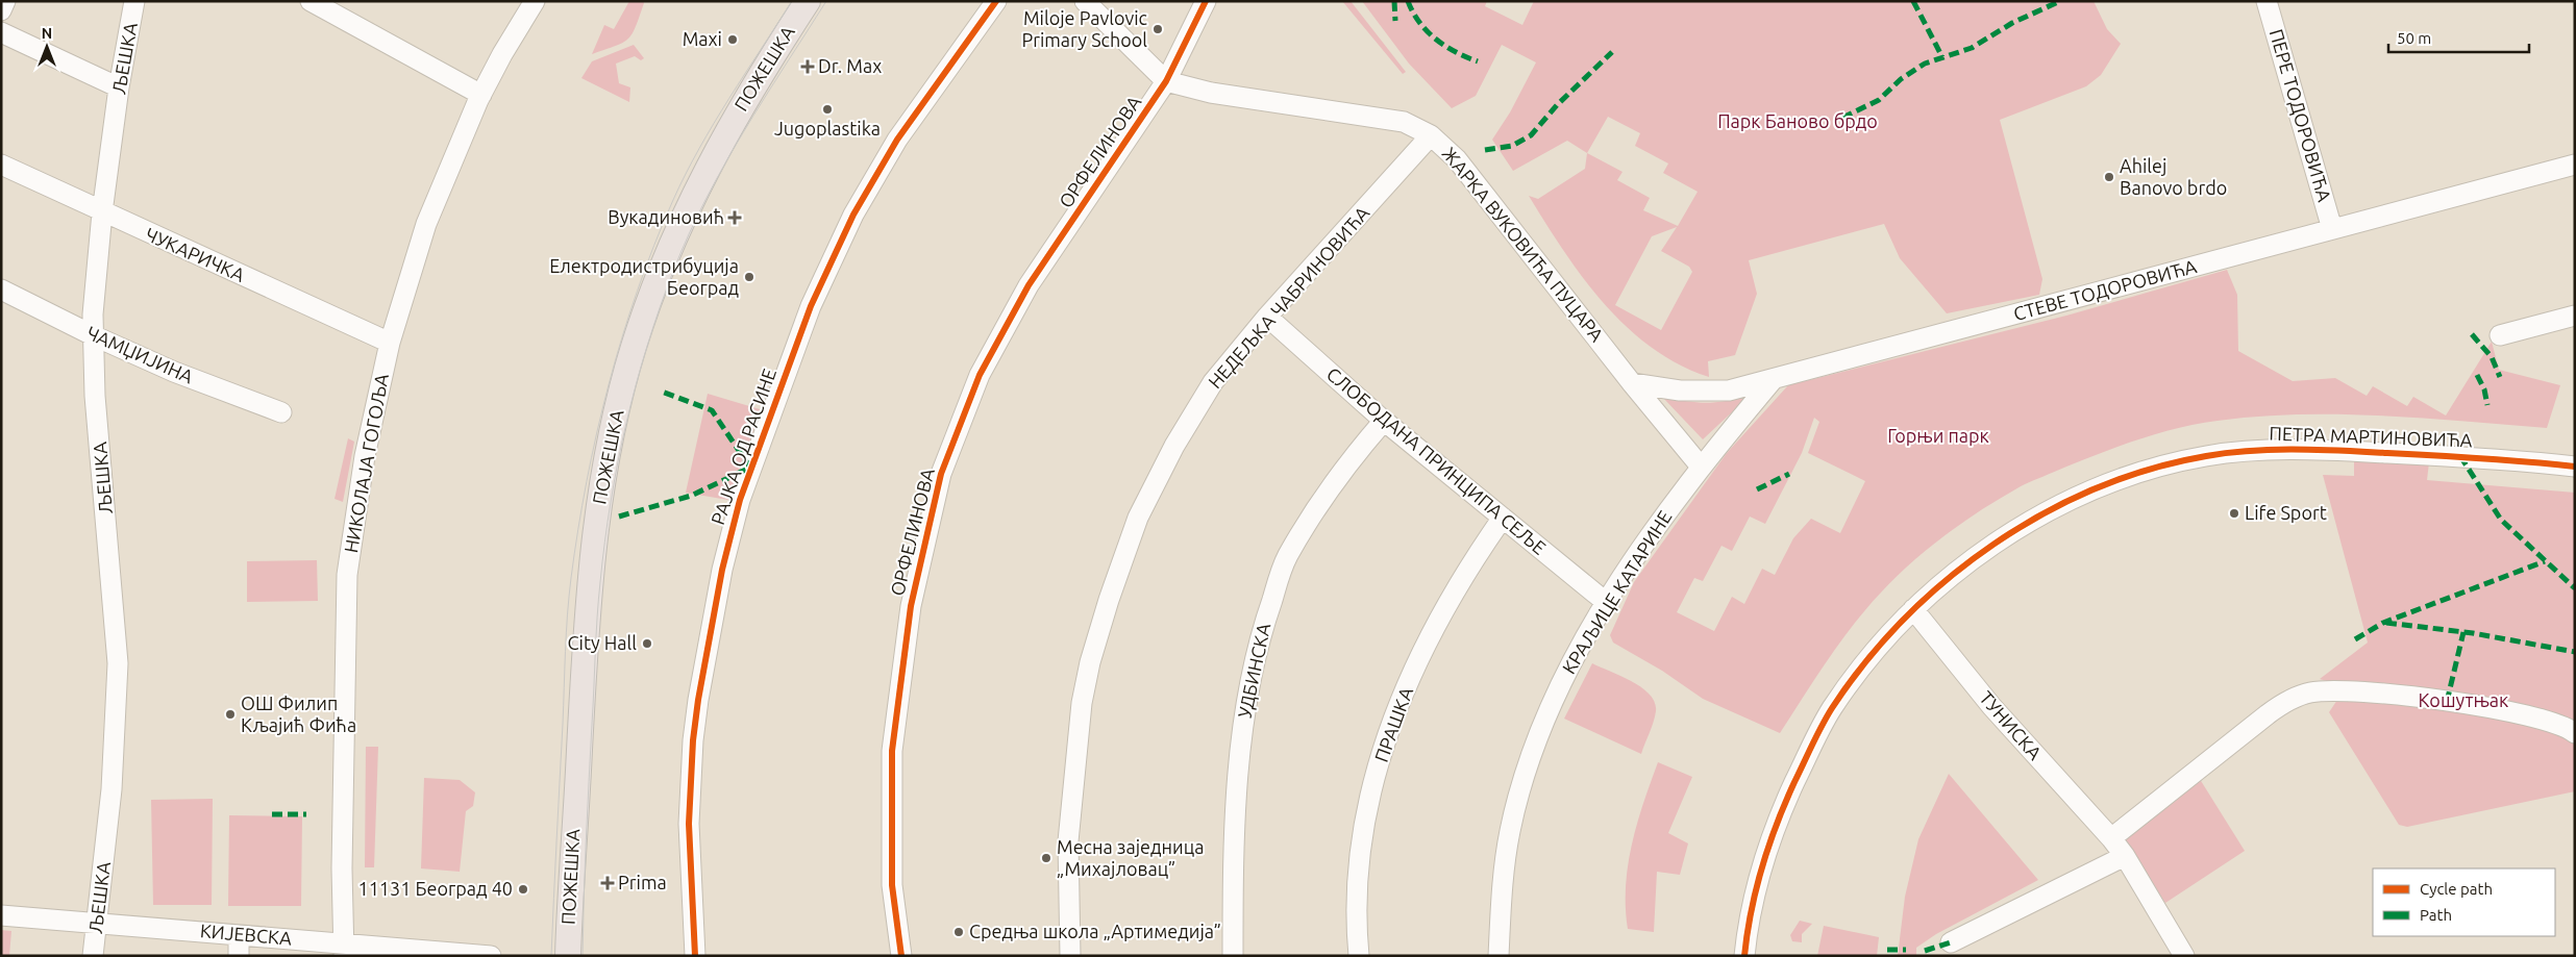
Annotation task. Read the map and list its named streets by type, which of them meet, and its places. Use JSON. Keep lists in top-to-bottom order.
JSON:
{
  "streets": {
    "main road": ["ПОЖЕШКА"],
    "street": [
      "ЉЕШКА",
      "ПЕРЕ ТОДОРОВИЋА",
      "ОРФЕЛИНОВА",
      "ЖАРКА ВУКОВИЋА ПУЦАРА",
      "ЧУКАРИЧКА",
      "СТЕВЕ ТОДОРОВИЋА",
      "НЕДЕЉКА ЧАБРИНОВИЋА",
      "ЧАМЏИЈИНА",
      "ПЕТРА МАРТИНОВИЋА",
      "РАЈКА ОД РАСИНЕ",
      "СЛОБОДАНА ПРИНЦИПА СЕЉЕ",
      "НИКОЛАЈА ГОГОЉА",
      "КРАЉИЦЕ КАТАРИНЕ",
      "УДБИНСКА",
      "ПРАШКА",
      "ТУНИСКА",
      "КИЈЕВСКА"
    ]
  },
  "crossings": [
    ["ЉЕШКА", "ЧУКАРИЧКА"],
    ["ЉЕШКА", "ЧАМЏИЈИНА"],
    ["ЉЕШКА", "КИЈЕВСКА"],
    ["ПЕРЕ ТОДОРОВИЋА", "СТЕВЕ ТОДОРОВИЋА"],
    ["ОРФЕЛИНОВА", "ЖАРКА ВУКОВИЋА ПУЦАРА"],
    ["ЖАРКА ВУКОВИЋА ПУЦАРА", "СТЕВЕ ТОДОРОВИЋА"],
    ["ЖАРКА ВУКОВИЋА ПУЦАРА", "НЕДЕЉКА ЧАБРИНОВИЋА"],
    ["ЖАРКА ВУКОВИЋА ПУЦАРА", "КРАЉИЦЕ КАТАРИНЕ"],
    ["ЧУКАРИЧКА", "НИКОЛАЈА ГОГОЉА"],
    ["СТЕВЕ ТОДОРОВИЋА", "КРАЉИЦЕ КАТАРИНЕ"],
    ["НЕДЕЉКА ЧАБРИНОВИЋА", "СЛОБОДАНА ПРИНЦИПА СЕЉЕ"],
    ["ПЕТРА МАРТИНОВИЋА", "ТУНИСКА"],
    ["СЛОБОДАНА ПРИНЦИПА СЕЉЕ", "КРАЉИЦЕ КАТАРИНЕ"],
    ["СЛОБОДАНА ПРИНЦИПА СЕЉЕ", "УДБИНСКА"],
    ["СЛОБОДАНА ПРИНЦИПА СЕЉЕ", "ПРАШКА"],
    ["НИКОЛАЈА ГОГОЉА", "КИЈЕВСКА"]
  ],
  "parks": ["Парк Баново брдо", "Горњи парк", "Кошутњак"],
  "places": {
    "other": [
      "Miloje Pavlovic Primary School",
      "Maxi",
      "Jugoplastika",
      "Ahilej Banovo brdo",
      "Електродистрибуција Београд",
      "Life Sport",
      "City Hall",
      "ОШ Филип Кљајић Фића",
      "Месна заједница „Михајловац”",
      "11131 Београд 40",
      "Средња школа „Артимедија”"
    ],
    "health": ["Dr. Max", "Вукадиновић", "Prima"]
  },
  "legend": ["Cycle path", "Path"],
  "scale_bar": "50 m",
  "north": "top"
}
